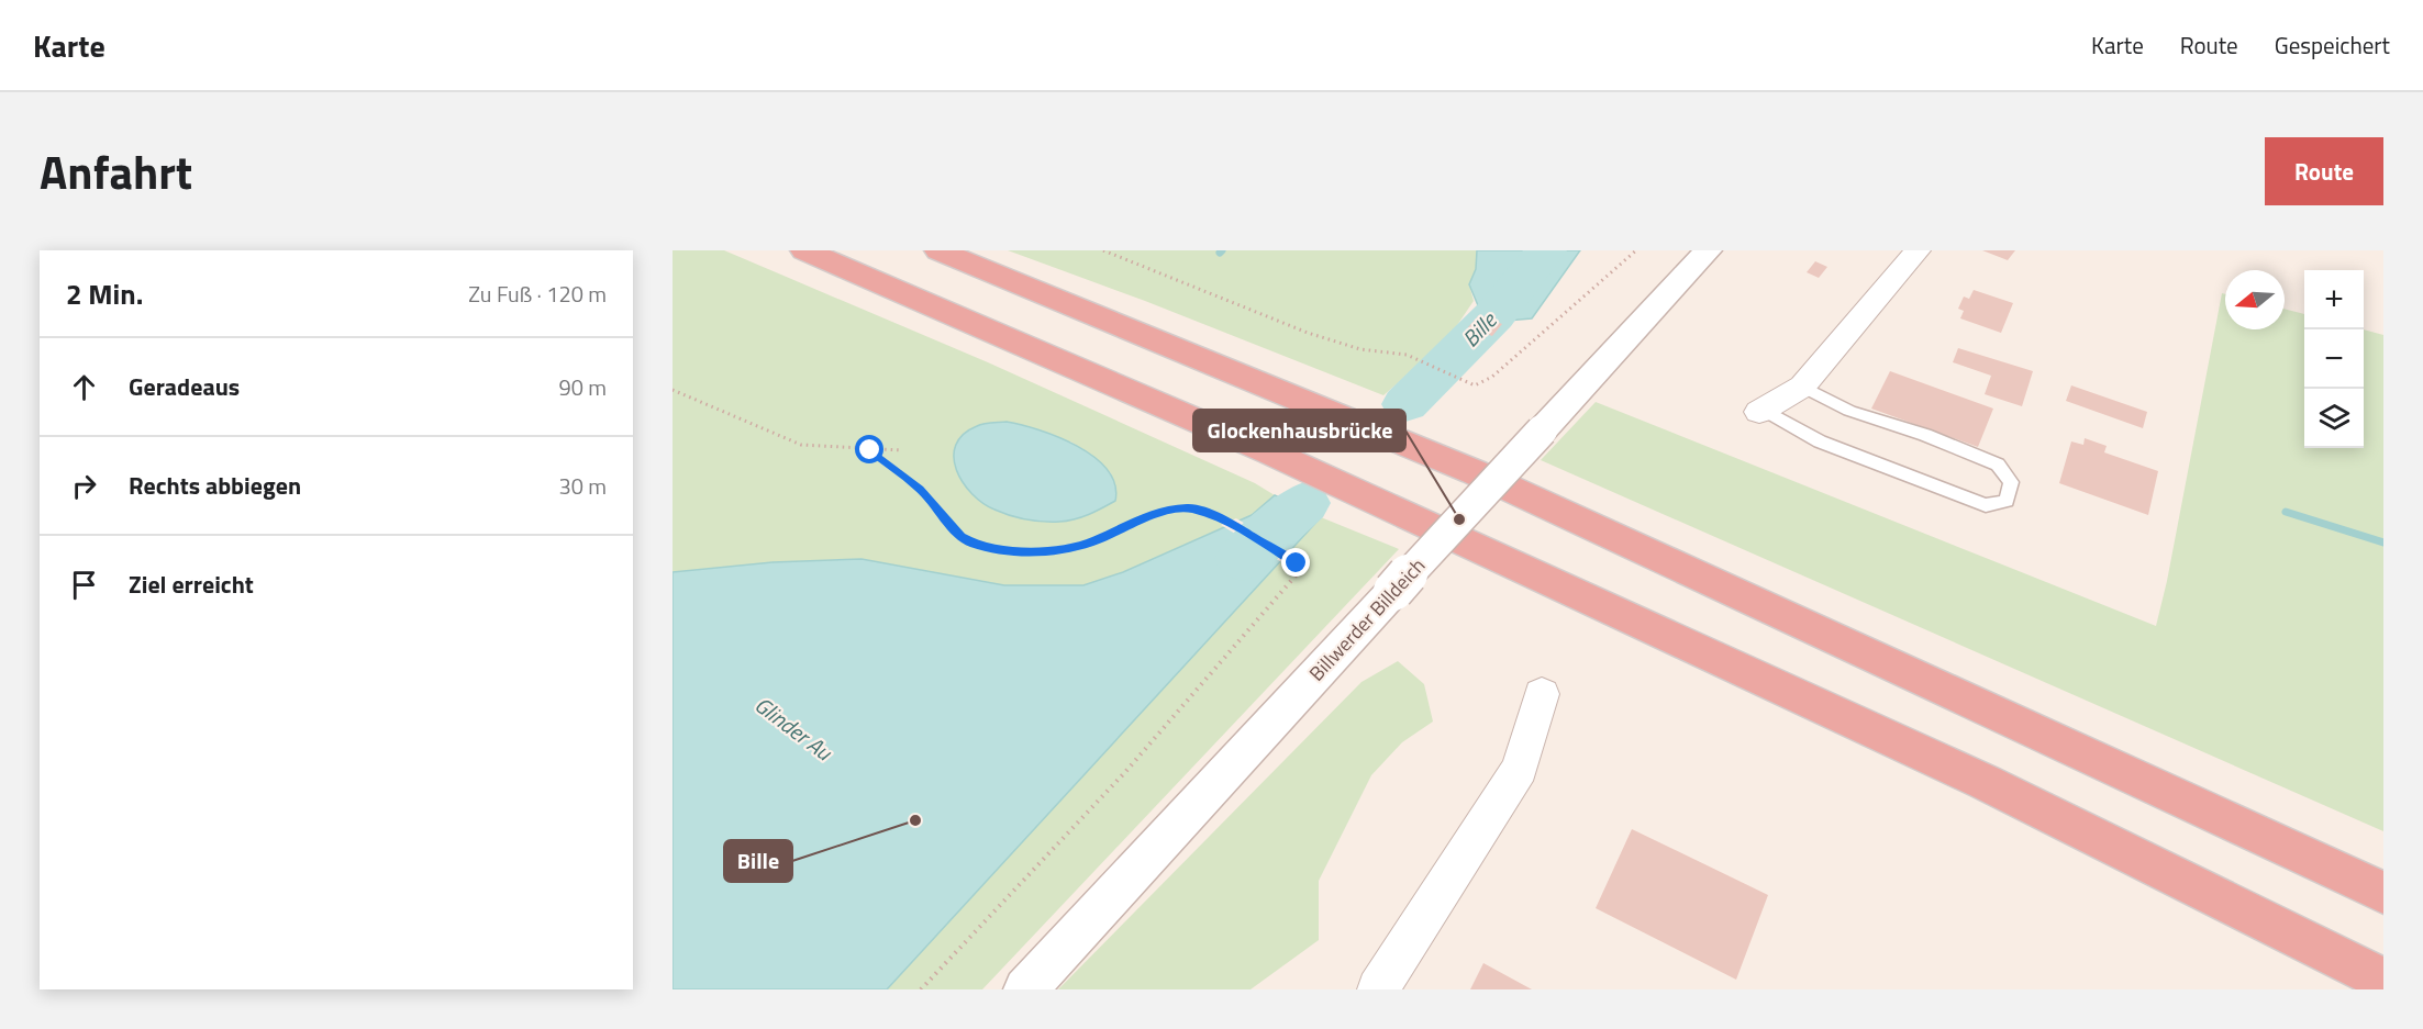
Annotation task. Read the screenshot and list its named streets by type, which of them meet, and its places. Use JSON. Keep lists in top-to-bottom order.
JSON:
{
  "streets": {
    "street": ["Billwerder Billdeich"]
  },
  "water": ["Bille", "Glinder Au"],
  "places": ["Glockenhausbrücke", "Bille"],
  "north": "left",
  "page": {
    "header": "Karte",
    "nav": ["Karte", "Route", "Gespeichert"],
    "title": "Anfahrt",
    "buttons": "Route",
    "heading": ["2 Min.", "Zu Fuß · 120 m"],
    "map_buttons": ["+", "−"],
    "list": [
      ["Geradeaus", "90 m"],
      ["Rechts abbiegen", "30 m"],
      "Ziel erreicht"
    ]
  }
}
